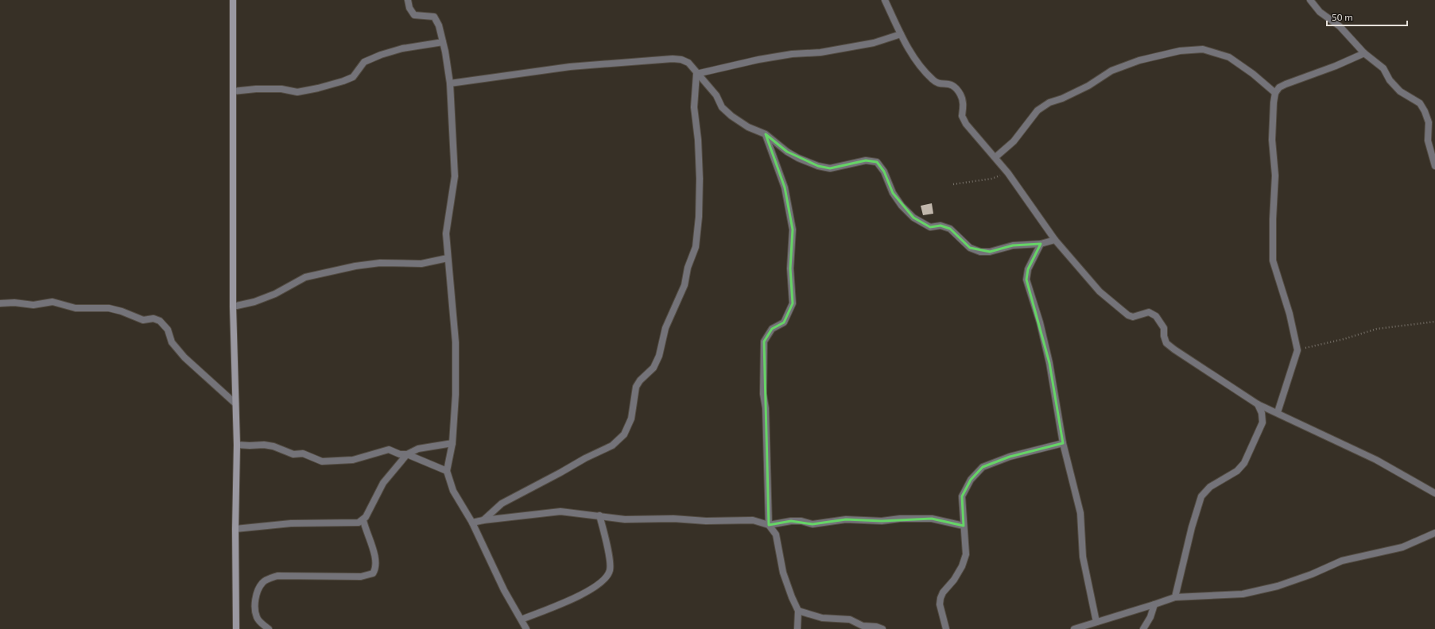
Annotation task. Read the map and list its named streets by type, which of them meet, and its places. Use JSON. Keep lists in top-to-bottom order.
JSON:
{
  "scale_bar": "50 m"
}
